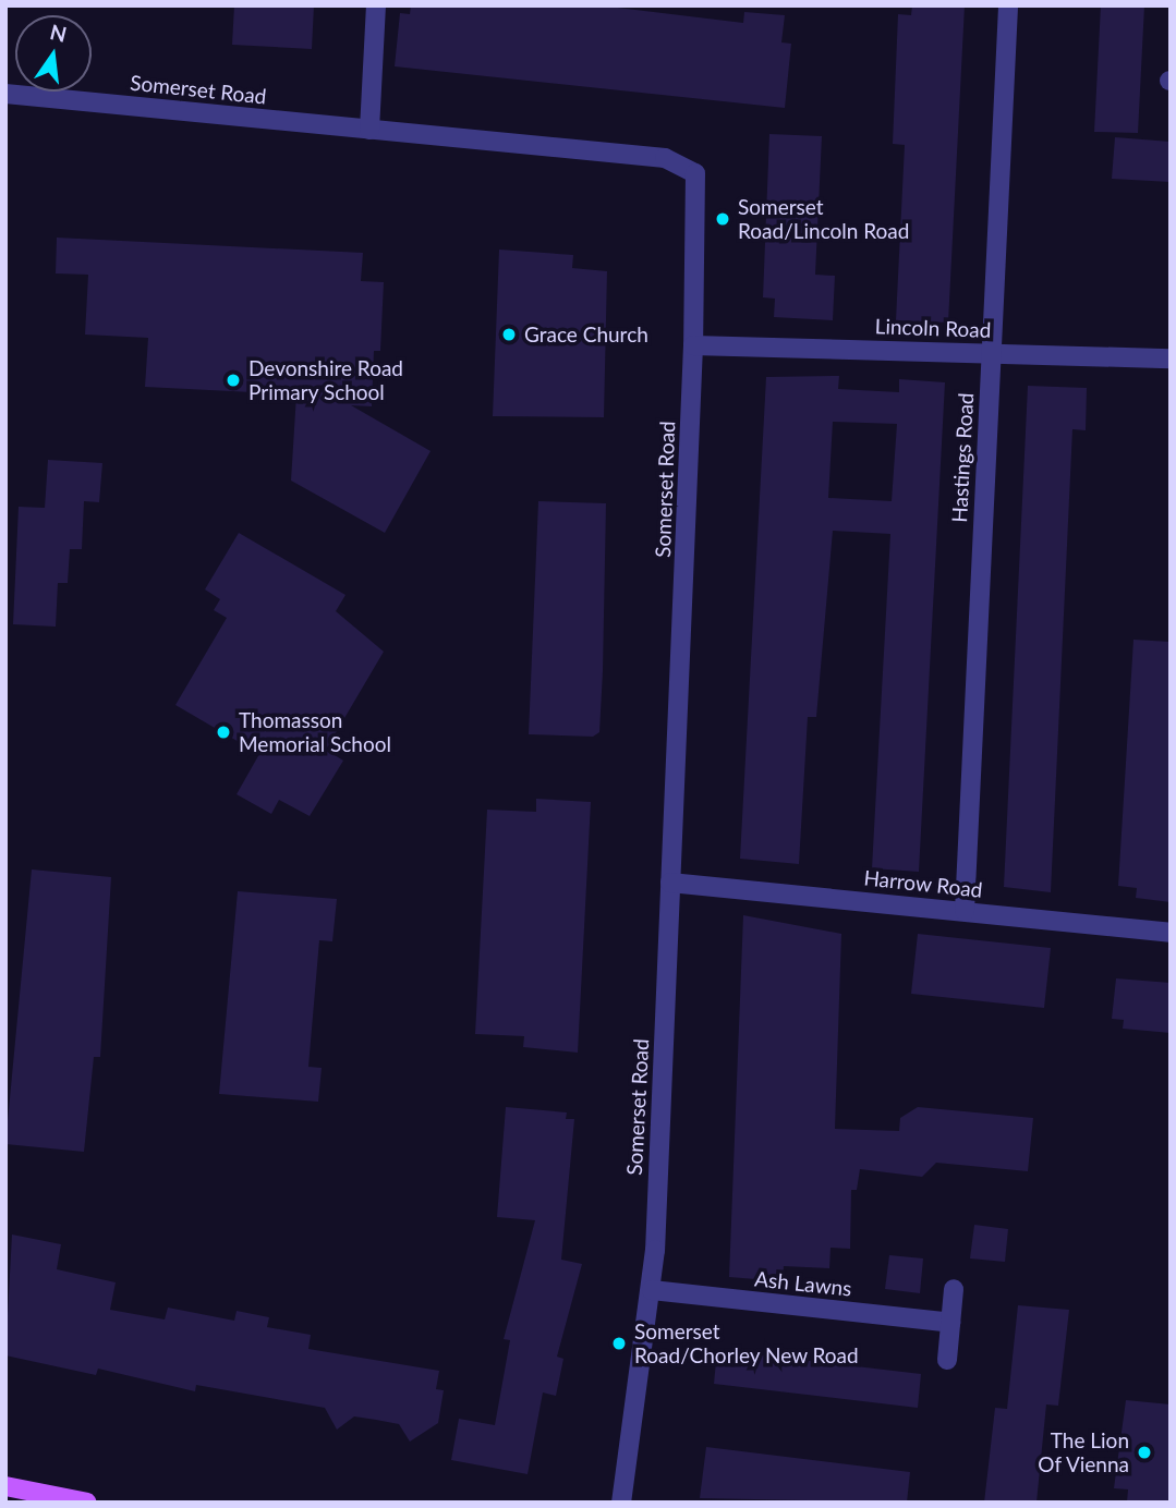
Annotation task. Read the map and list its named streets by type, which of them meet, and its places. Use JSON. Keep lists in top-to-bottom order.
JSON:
{
  "streets": {
    "street": [
      "Somerset Road",
      "Lincoln Road",
      "Hastings Road",
      "Harrow Road",
      "Ash Lawns"
    ]
  },
  "crossings": [
    ["Somerset Road", "Lincoln Road"],
    ["Somerset Road", "Harrow Road"],
    ["Somerset Road", "Ash Lawns"],
    ["Lincoln Road", "Hastings Road"],
    ["Hastings Road", "Harrow Road"]
  ],
  "places": [
    "Somerset Road/Lincoln Road",
    "Grace Church",
    "Devonshire Road Primary School",
    "Thomasson Memorial School",
    "Somerset Road/Chorley New Road",
    "The Lion Of Vienna"
  ],
  "north": "top"
}
